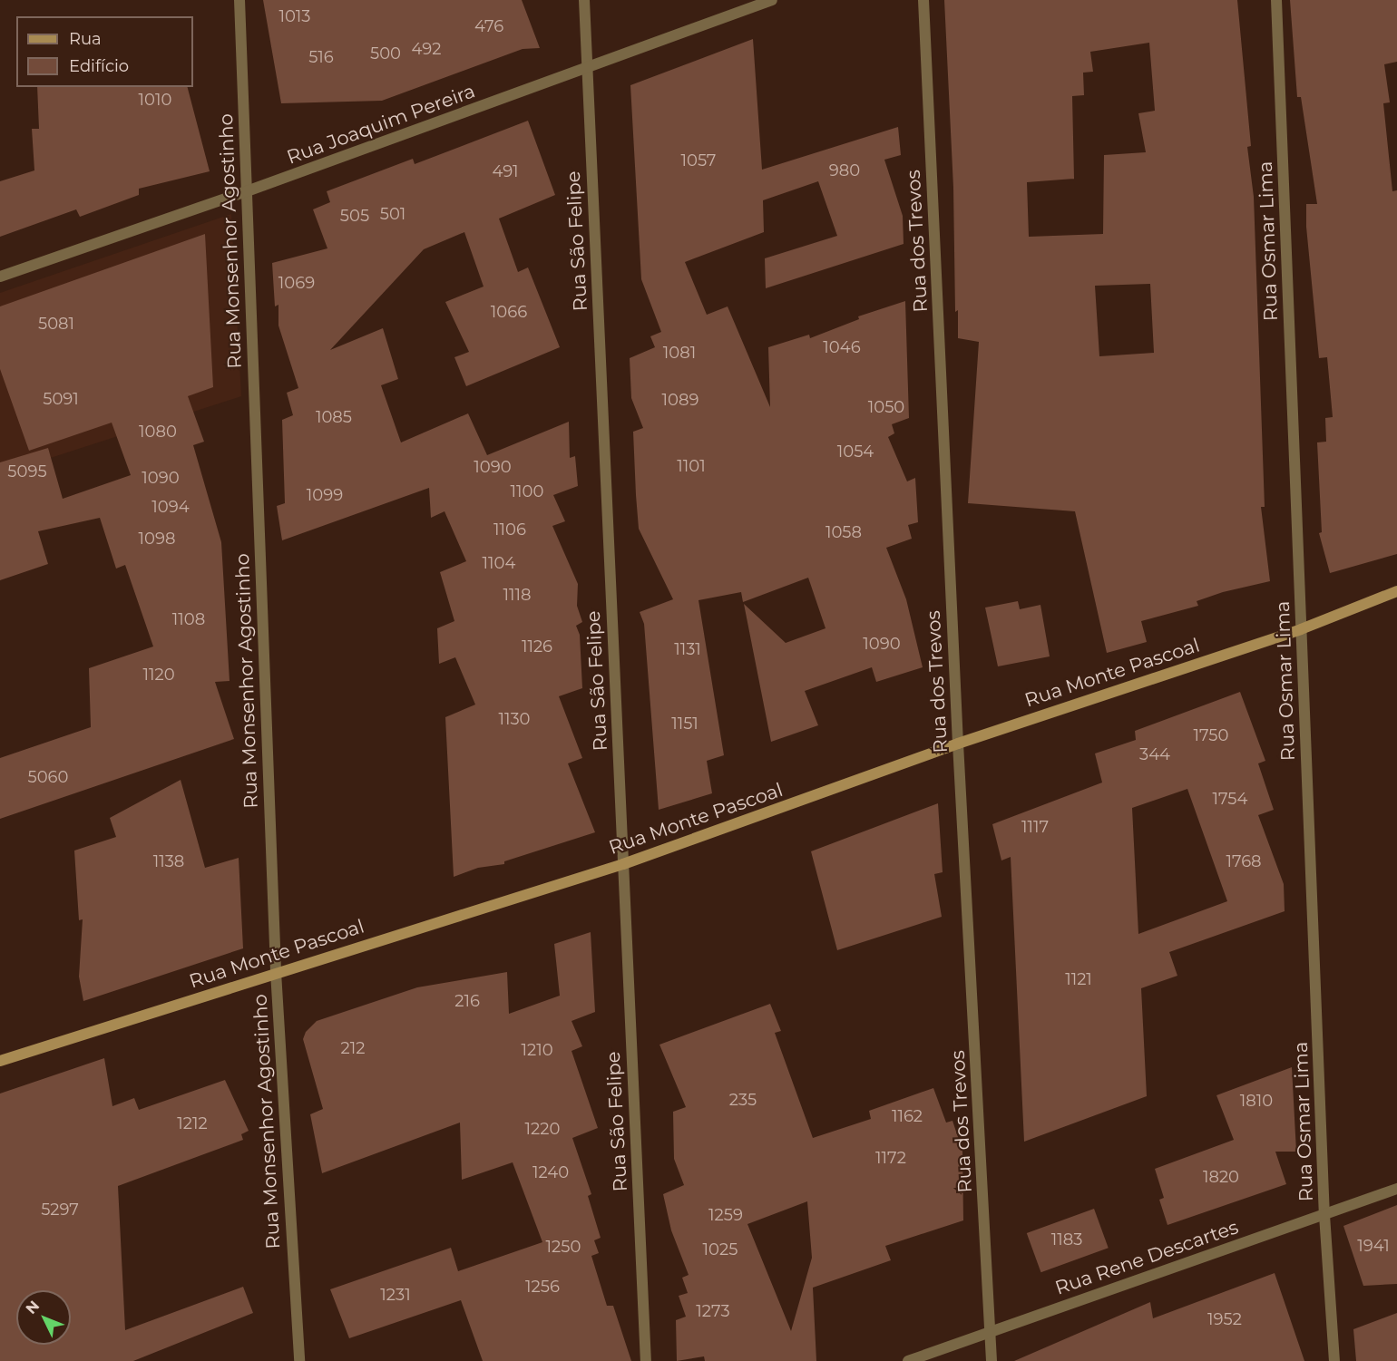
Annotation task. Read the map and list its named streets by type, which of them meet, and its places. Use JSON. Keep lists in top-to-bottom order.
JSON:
{
  "streets": {
    "street": [
      "Rua Joaquim Pereira",
      "Rua Monsenhor Agostinho",
      "Rua São Felipe",
      "Rua dos Trevos",
      "Rua Osmar Lima",
      "Rua Monte Pascoal",
      "Rua Rene Descartes"
    ]
  },
  "crossings": [
    ["Rua Joaquim Pereira", "Rua Monsenhor Agostinho"],
    ["Rua Joaquim Pereira", "Rua São Felipe"],
    ["Rua Monsenhor Agostinho", "Rua Monte Pascoal"],
    ["Rua São Felipe", "Rua Monte Pascoal"],
    ["Rua dos Trevos", "Rua Monte Pascoal"],
    ["Rua dos Trevos", "Rua Rene Descartes"],
    ["Rua Osmar Lima", "Rua Monte Pascoal"],
    ["Rua Osmar Lima", "Rua Rene Descartes"]
  ],
  "house_numbers": [
    "1013",
    "476",
    "492",
    "500",
    "516",
    "1010",
    "1057",
    "980",
    "491",
    "501",
    "505",
    "1069",
    "1066",
    "5081",
    "1046",
    "1081",
    "5091",
    "1089",
    "1050",
    "1085",
    "1080",
    "1054",
    "1101",
    "1090",
    "5095",
    "1090",
    "1100",
    "1099",
    "1094",
    "1106",
    "1058",
    "1098",
    "1104",
    "1118",
    "1108",
    "1090",
    "1126",
    "1131",
    "1120",
    "1130",
    "1151",
    "1750",
    "344",
    "5060",
    "1754",
    "1117",
    "1138",
    "1768",
    "1121",
    "216",
    "212",
    "1210",
    "235",
    "1810",
    "1162",
    "1212",
    "1220",
    "1172",
    "1240",
    "1820",
    "5297",
    "1259",
    "1183",
    "1941",
    "1250",
    "1025",
    "1256",
    "1231",
    "1273",
    "1952"
  ],
  "legend": ["Rua", "Edifício"],
  "north": "top left"
}
